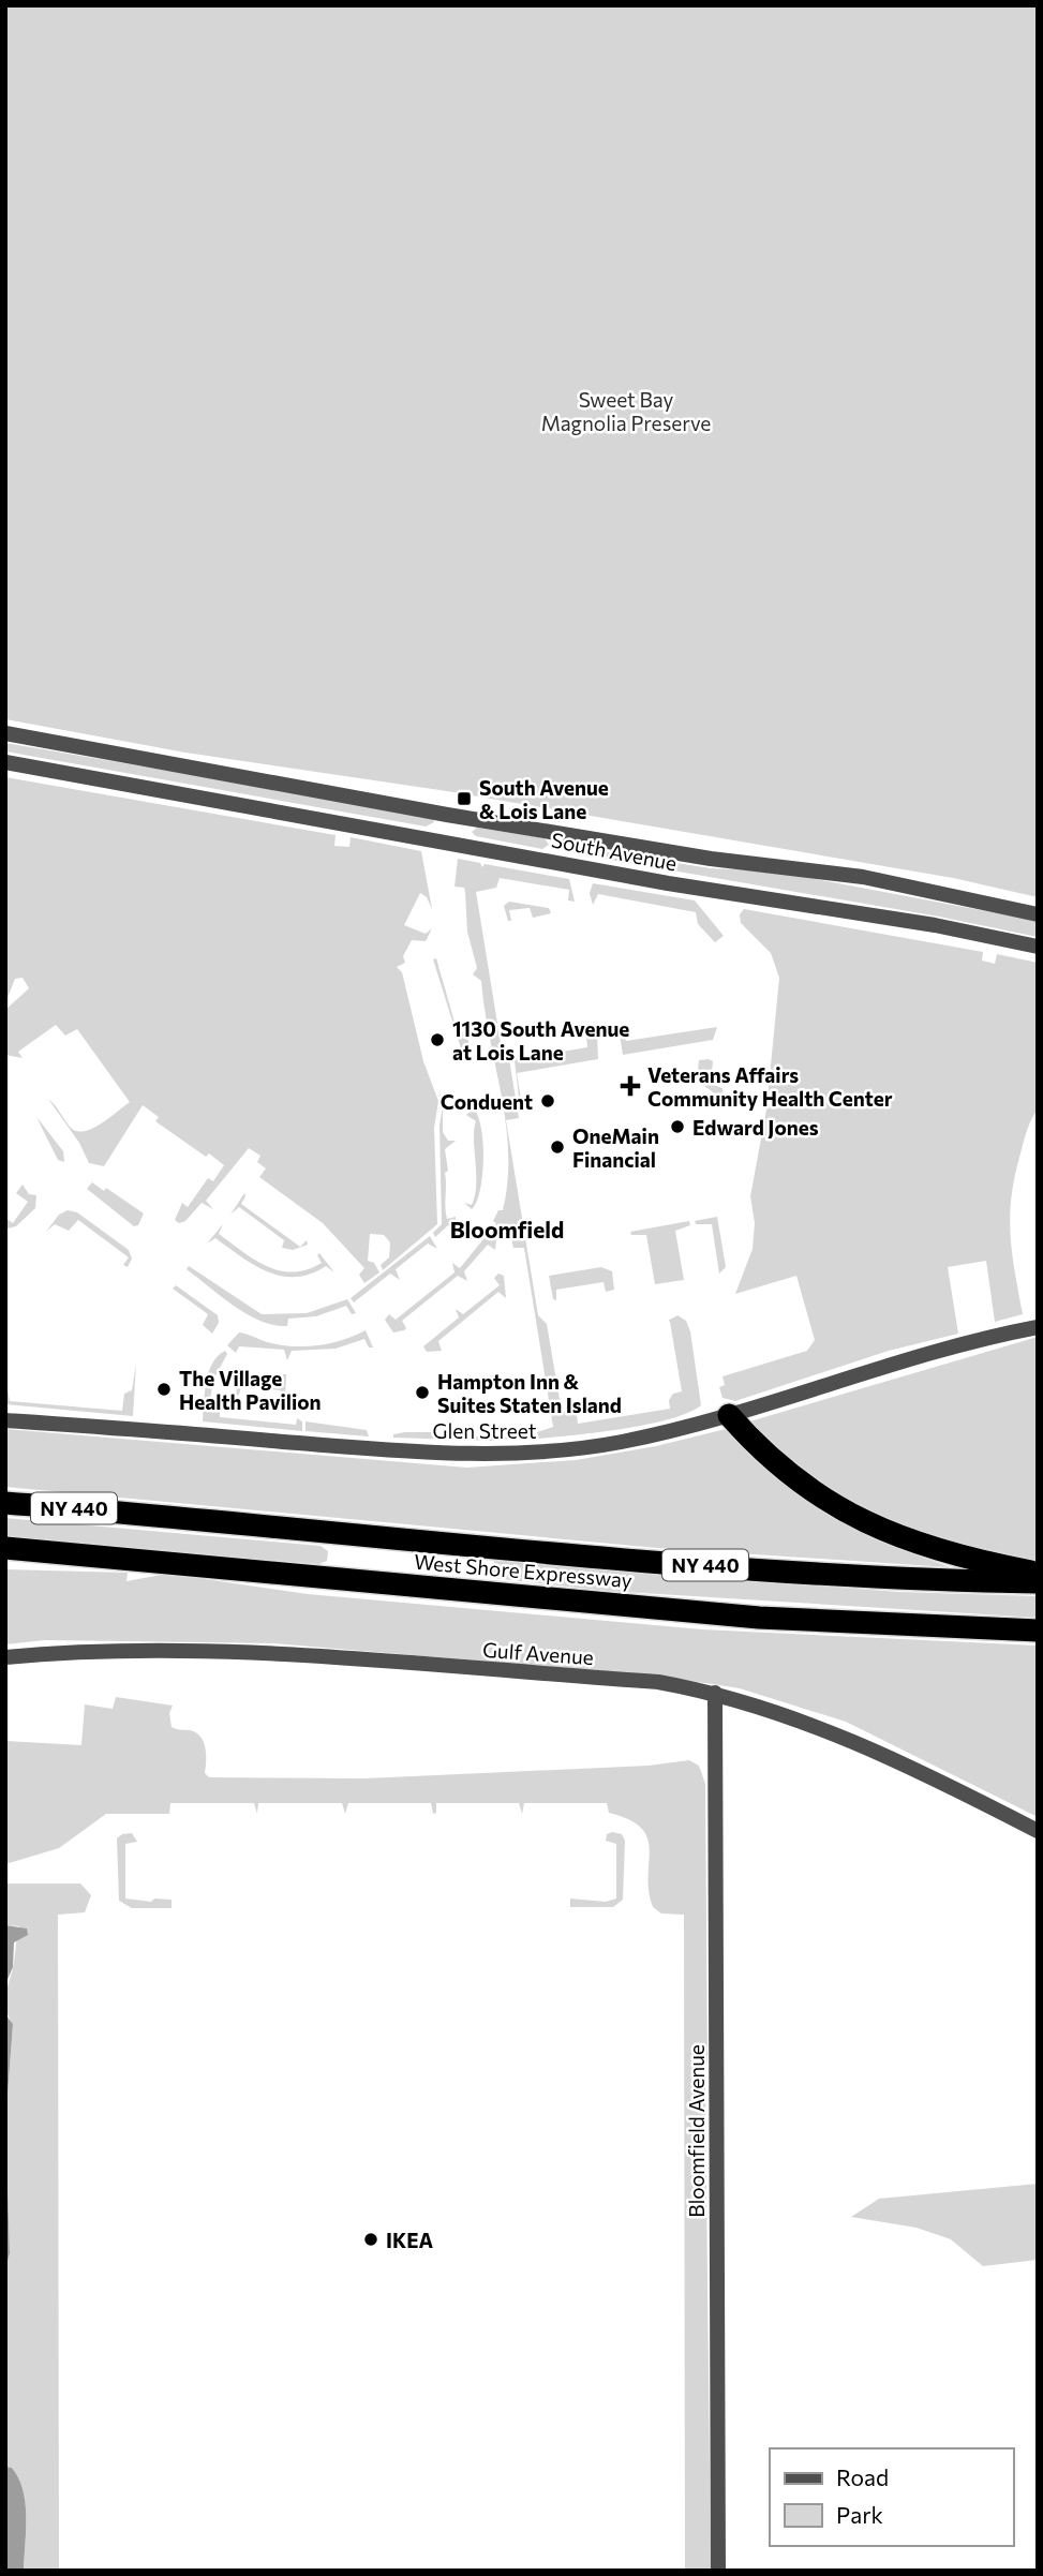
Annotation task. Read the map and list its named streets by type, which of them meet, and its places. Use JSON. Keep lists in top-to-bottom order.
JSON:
{
  "streets": {
    "highway": ["NY 440", "West Shore Expressway"],
    "street": [
      "South Avenue",
      "Glen Street",
      "Gulf Avenue",
      "Bloomfield Avenue"
    ]
  },
  "crossings": [
    ["Gulf Avenue", "Bloomfield Avenue"]
  ],
  "districts": ["Bloomfield"],
  "parks": ["Sweet Bay Magnolia Preserve"],
  "places": {
    "transit": ["South Avenue & Lois Lane"],
    "other": [
      "1130 South Avenue at Lois Lane",
      "Conduent",
      "Edward Jones",
      "OneMain Financial",
      "The Village Health Pavilion",
      "Hampton Inn & Suites Staten Island",
      "IKEA"
    ],
    "health": ["Veterans Affairs Community Health Center"]
  },
  "legend": ["Road", "Park"]
}
